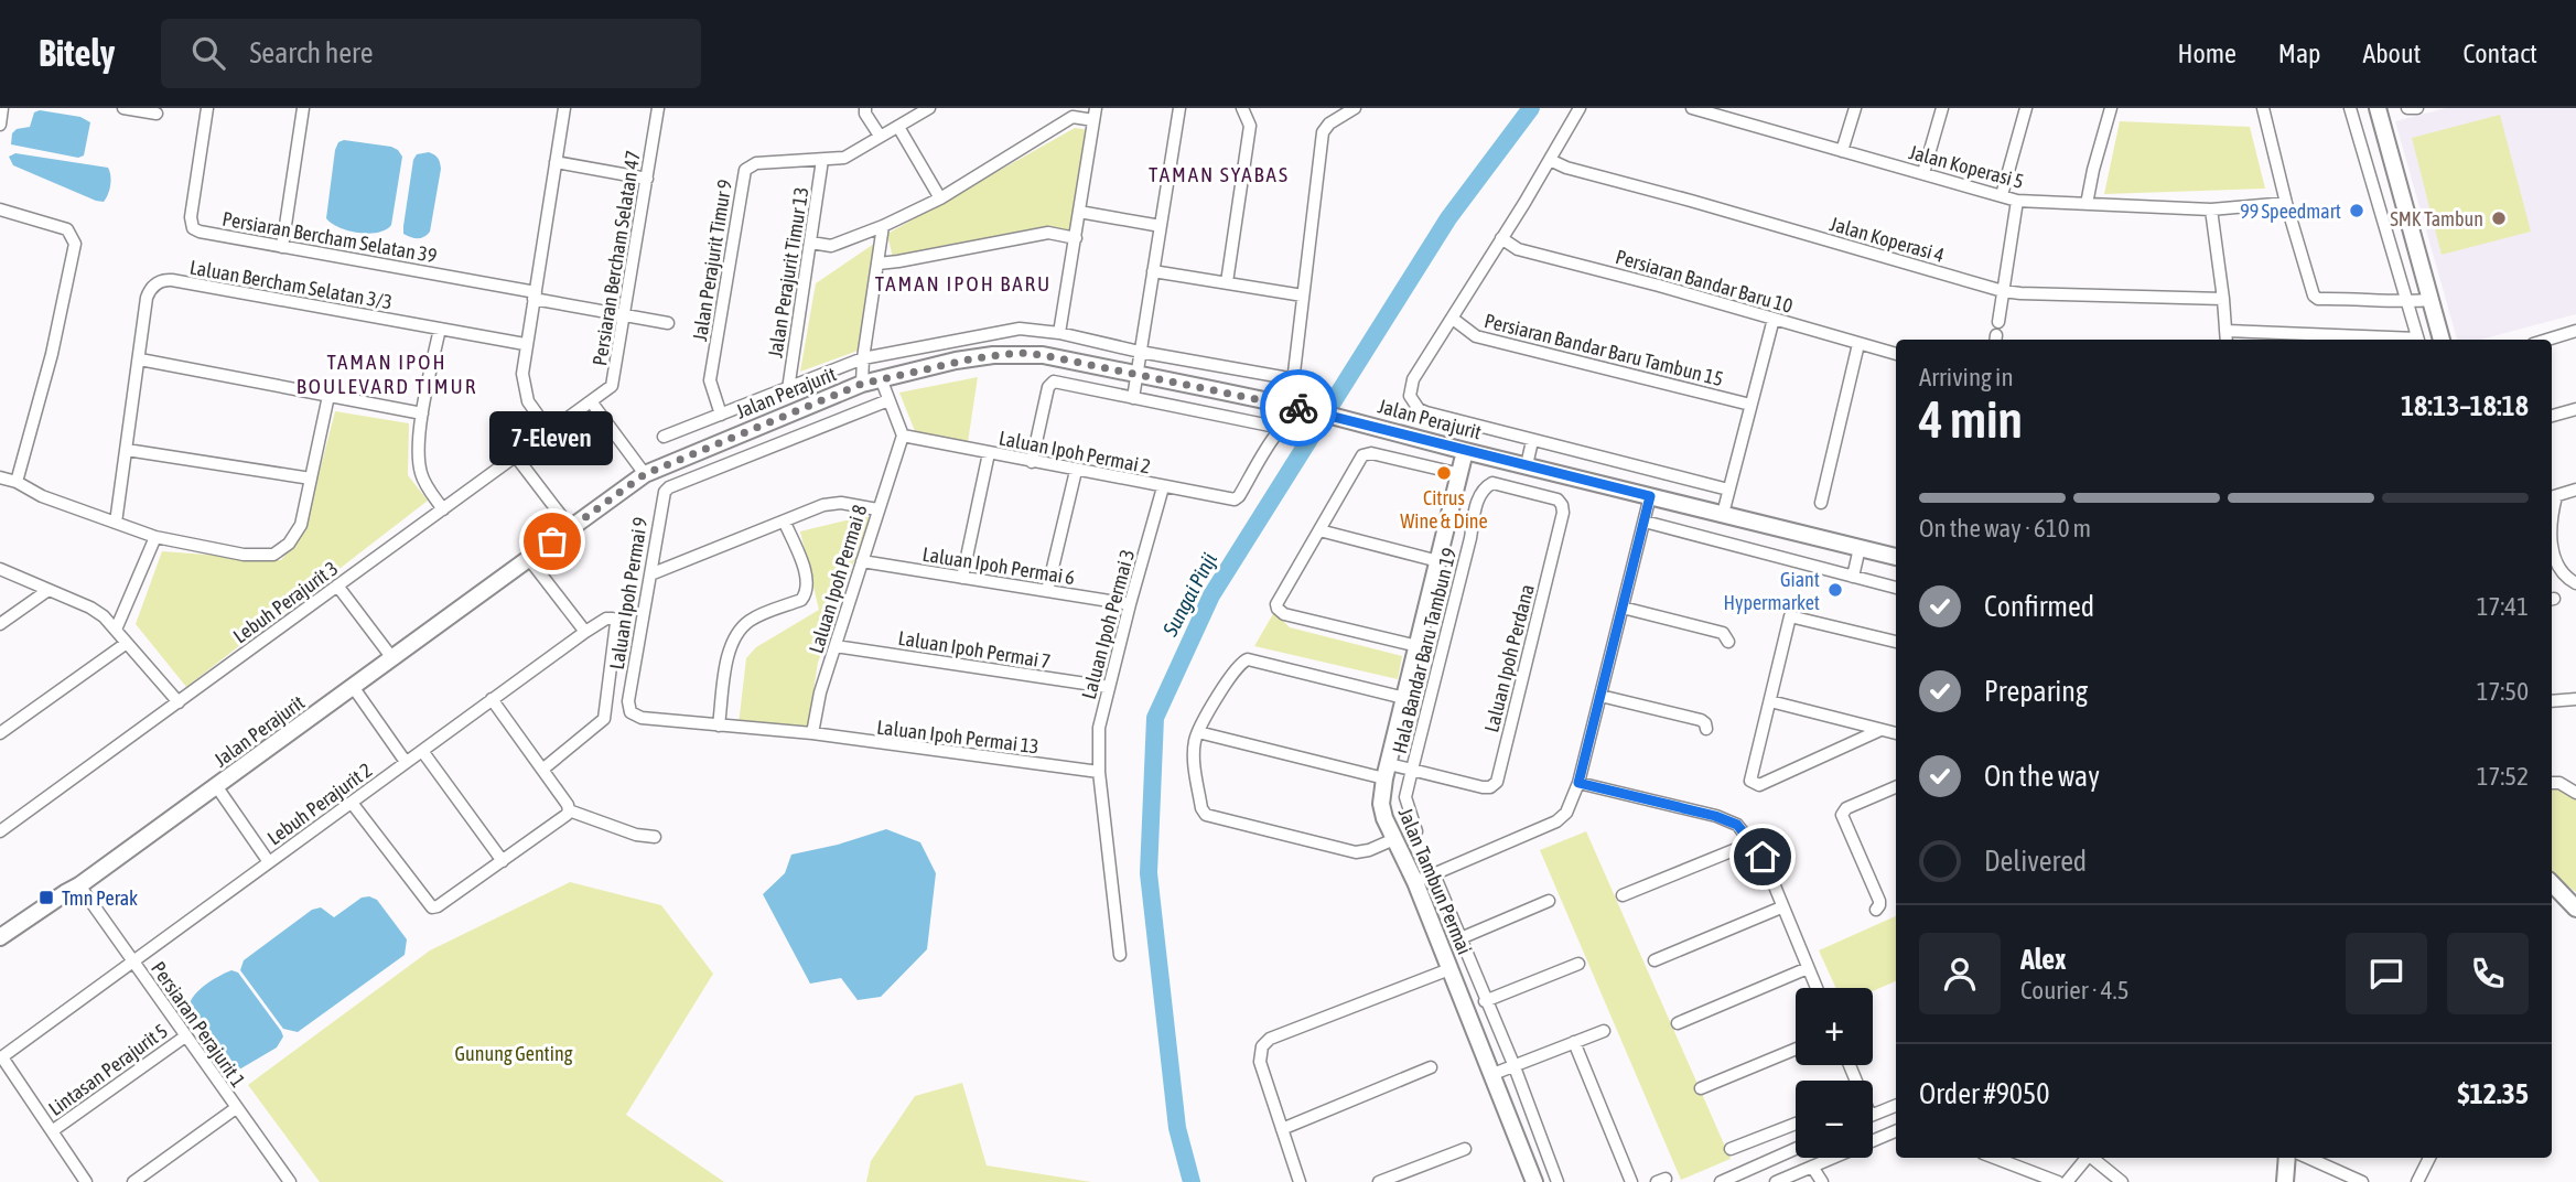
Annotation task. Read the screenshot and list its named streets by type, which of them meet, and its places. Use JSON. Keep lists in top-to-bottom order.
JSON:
{
  "streets": {
    "street": [
      "Jalan Koperasi 5",
      "Persiaran Bercham Selatan 39",
      "Jalan Koperasi 4",
      "Persiaran Bercham Selatan 47",
      "Jalan Perajurit Timur 9",
      "Jalan Perajurit Timur 13",
      "Persiaran Bandar Baru 10",
      "Laluan Bercham Selatan 3/3",
      "Persiaran Bandar Baru Tambun 15",
      "Jalan Perajurit",
      "Laluan Ipoh Permai 2",
      "Laluan Ipoh Permai 6",
      "Laluan Ipoh Permai 8",
      "Laluan Ipoh Permai 9",
      "Lebuh Perajurit 3",
      "Laluan Ipoh Permai 3",
      "Laluan Ipoh Permai 7",
      "Hala Bandar Baru Tambun 19",
      "Laluan Ipoh Perdana",
      "Laluan Ipoh Permai 13",
      "Lebuh Perajurit 2",
      "Jalan Tambun Permai",
      "Persiaran Perajurit 1",
      "Lintasan Perajurit 5"
    ]
  },
  "crossings": [
    ["Persiaran Bercham Selatan 39", "Persiaran Bercham Selatan 47"],
    ["Persiaran Bercham Selatan 47", "Lebuh Perajurit 3"],
    ["Jalan Perajurit Timur 9", "Jalan Perajurit Timur 13"],
    ["Jalan Perajurit", "Jalan Tambun Permai"],
    ["Jalan Perajurit", "Persiaran Perajurit 1"],
    ["Laluan Ipoh Permai 2", "Laluan Ipoh Permai 8"],
    ["Laluan Ipoh Permai 2", "Laluan Ipoh Permai 3"],
    ["Laluan Ipoh Permai 6", "Laluan Ipoh Permai 8"],
    ["Laluan Ipoh Permai 6", "Laluan Ipoh Permai 3"],
    ["Laluan Ipoh Permai 8", "Laluan Ipoh Permai 9"],
    ["Laluan Ipoh Permai 8", "Laluan Ipoh Permai 7"],
    ["Laluan Ipoh Permai 8", "Laluan Ipoh Permai 13"],
    ["Laluan Ipoh Permai 9", "Laluan Ipoh Permai 13"],
    ["Laluan Ipoh Permai 3", "Laluan Ipoh Permai 7"],
    ["Laluan Ipoh Permai 3", "Laluan Ipoh Permai 13"],
    ["Hala Bandar Baru Tambun 19", "Laluan Ipoh Perdana"],
    ["Laluan Ipoh Perdana", "Jalan Tambun Permai"],
    ["Lebuh Perajurit 2", "Persiaran Perajurit 1"],
    ["Persiaran Perajurit 1", "Lintasan Perajurit 5"]
  ],
  "districts": ["TAMAN SYABAS", "TAMAN IPOH BARU", "TAMAN IPOH BOULEVARD TIMUR"],
  "water": ["Sungai Pinji"],
  "parks": ["Gunung Genting"],
  "places": {
    "other": [
      "99 Speedmart",
      "SMK Tambun",
      "Citrus Wine & Dine",
      "7-Eleven",
      "Giant Hypermarket"
    ],
    "transit": ["Tmn Perak"]
  },
  "page": {
    "header": "Bitely",
    "search": "Search here",
    "nav": [
      "Home",
      "Map",
      "About",
      "Contact"
    ],
    "heading": ["4 min", "Arriving in", "18:13–18:18"],
    "panel": [
      "Alex",
      "Courier · 4.5",
      "Order #9050",
      "$12.35"
    ],
    "bubble": "7-Eleven",
    "bar": "On the way · 610 m",
    "list": [
      ["Confirmed", "17:41"],
      ["Preparing", "17:50"],
      ["On the way", "17:52"],
      "Delivered"
    ],
    "map_buttons": ["+", "−"]
  }
}
